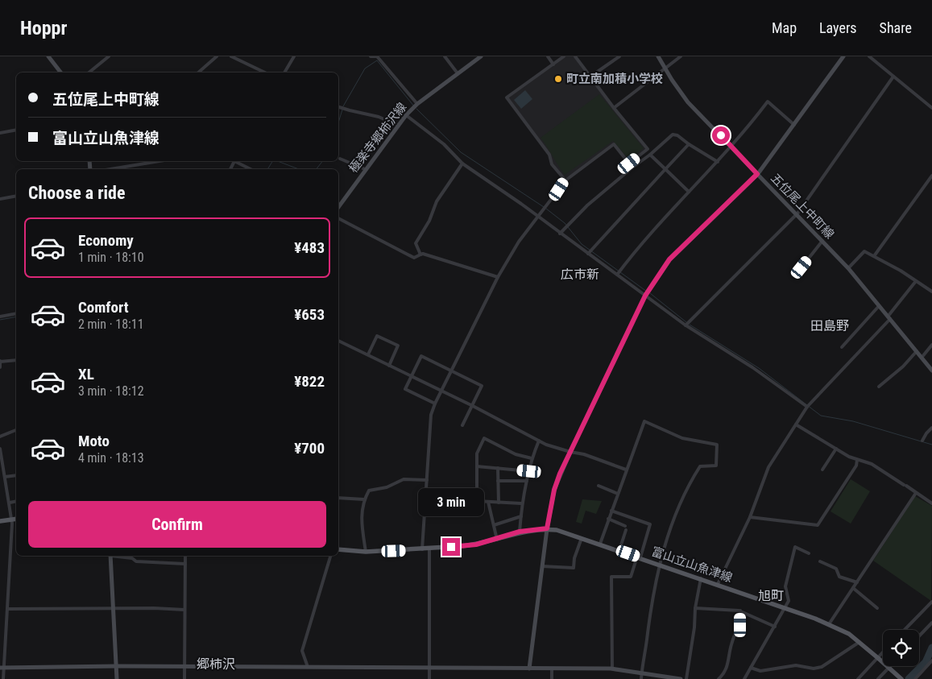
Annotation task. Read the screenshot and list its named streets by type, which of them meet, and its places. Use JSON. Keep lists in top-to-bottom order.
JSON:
{
  "streets": {
    "main road": ["富山立山魚津線"],
    "street": ["極楽寺郷柿沢線", "五位尾上中町線"]
  },
  "districts": [
    "広市新",
    "田島野",
    "旭町",
    "郷柿沢"
  ],
  "places": ["町立南加積小学校"],
  "page": {
    "header": "Hoppr",
    "nav": ["Map", "Layers", "Share"],
    "banner": ["五位尾上中町線", "富山立山魚津線"],
    "heading": "Choose a ride",
    "list": [
      {
        "name": "Economy",
        "note": "1 min · 18:10",
        "value": "¥483"
      },
      {
        "name": "Comfort",
        "note": "2 min · 18:11",
        "value": "¥653"
      },
      {
        "name": "XL",
        "note": "3 min · 18:12",
        "value": "¥822"
      },
      {
        "name": "Moto",
        "note": "4 min · 18:13",
        "value": "¥700"
      }
    ],
    "bubble": "3 min",
    "buttons": "Confirm"
  }
}
